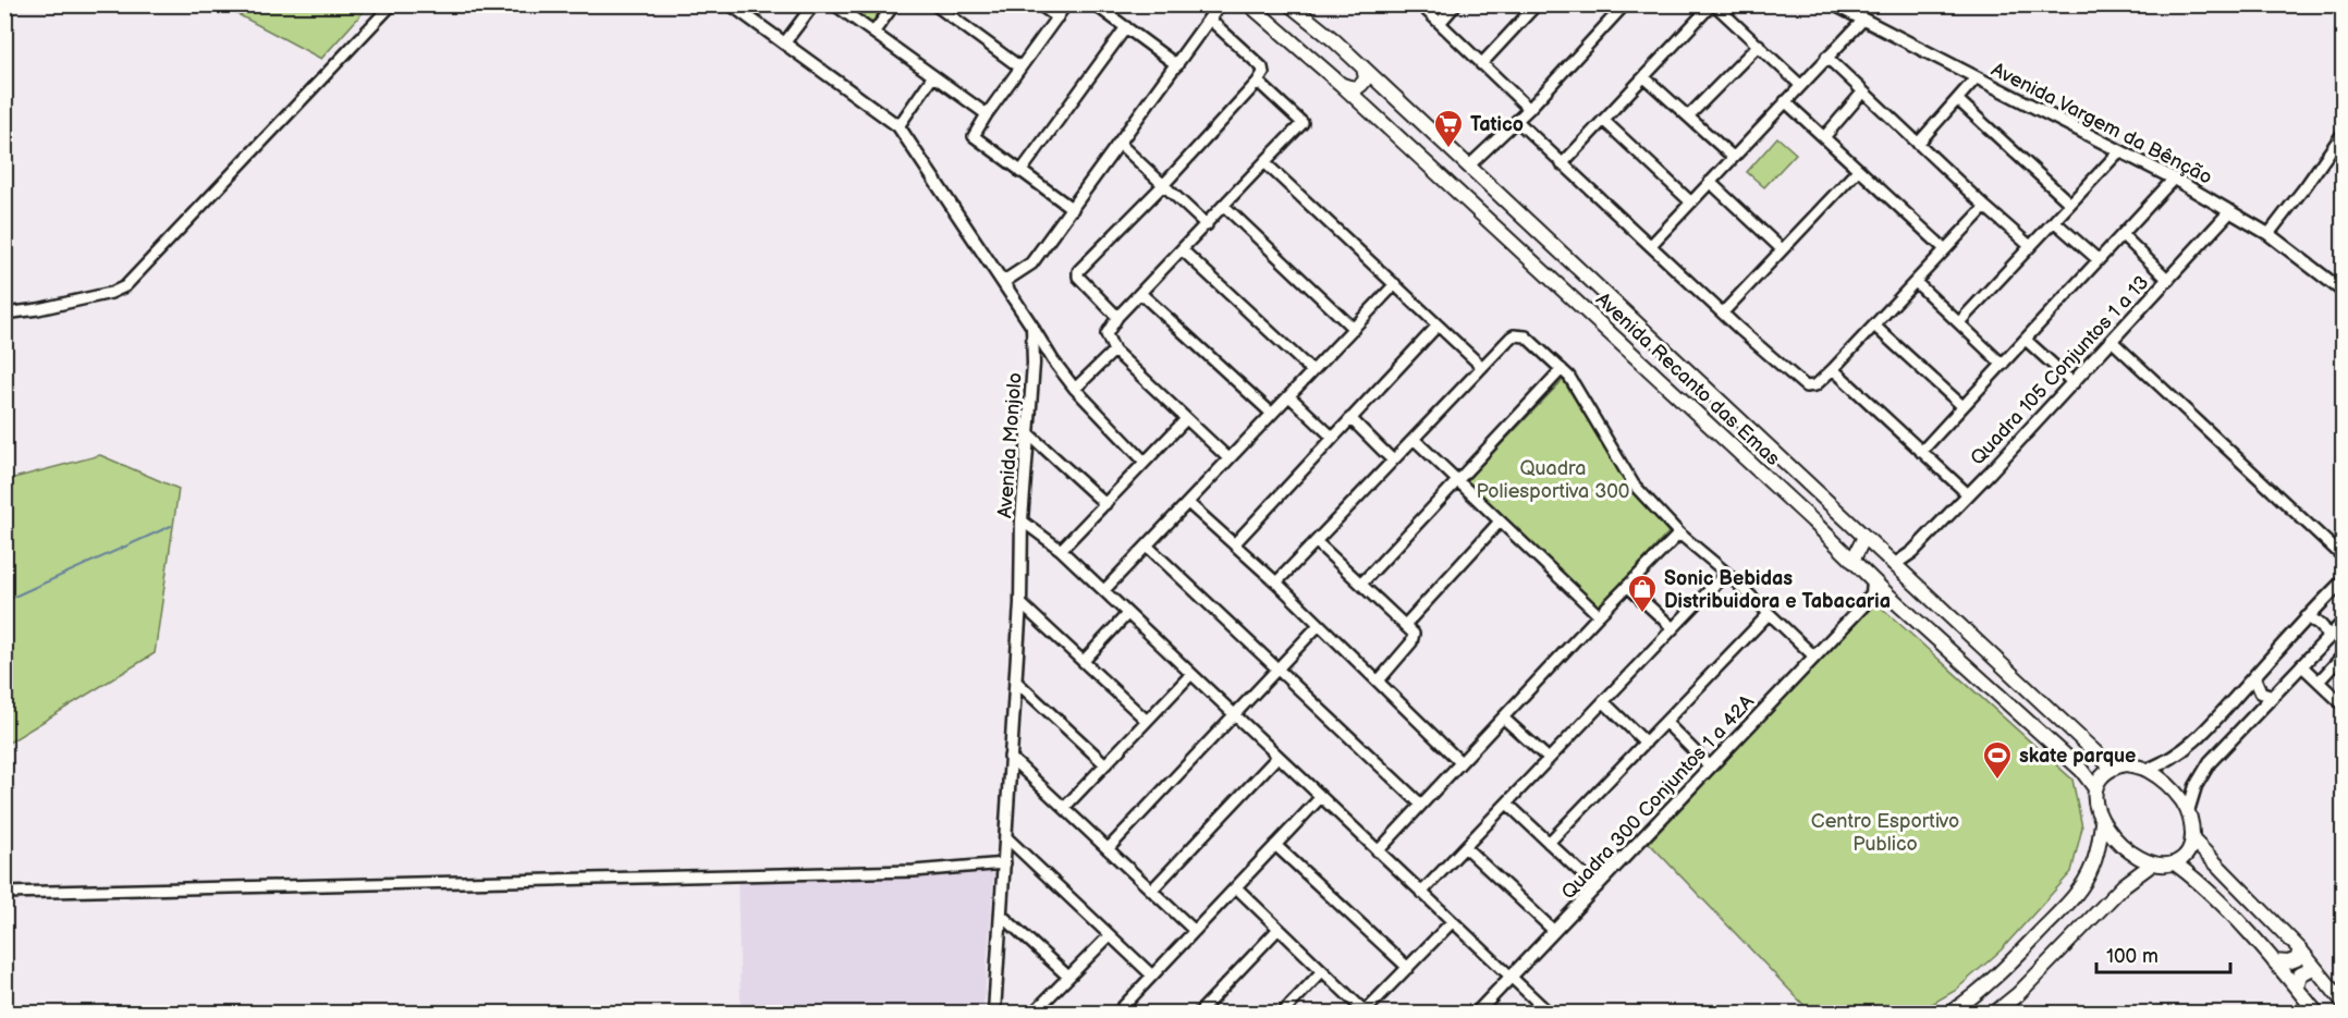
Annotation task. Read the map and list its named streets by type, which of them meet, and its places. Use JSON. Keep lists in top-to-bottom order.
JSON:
{
  "streets": {
    "main road": ["Avenida Recanto das Emas"],
    "street": [
      "Avenida Vargem da Bênção",
      "Quadra 105 Conjuntos 1 a 13",
      "Avenida Monjolo",
      "Quadra 300 Conjuntos 1 a 42A"
    ]
  },
  "crossings": [
    ["Avenida Vargem da Bênção", "Quadra 105 Conjuntos 1 a 13"],
    ["Quadra 105 Conjuntos 1 a 13", "Avenida Recanto das Emas"],
    ["Avenida Recanto das Emas", "Quadra 300 Conjuntos 1 a 42A"]
  ],
  "parks": ["Quadra Poliesportiva 300", "Centro Esportivo Publico"],
  "places": {
    "supermarket": ["Tatico"],
    "shop": ["Sonic Bebidas Distribuidora e Tabacaria"],
    "sports": ["skate parque"]
  },
  "scale_bar": "100 m"
}
